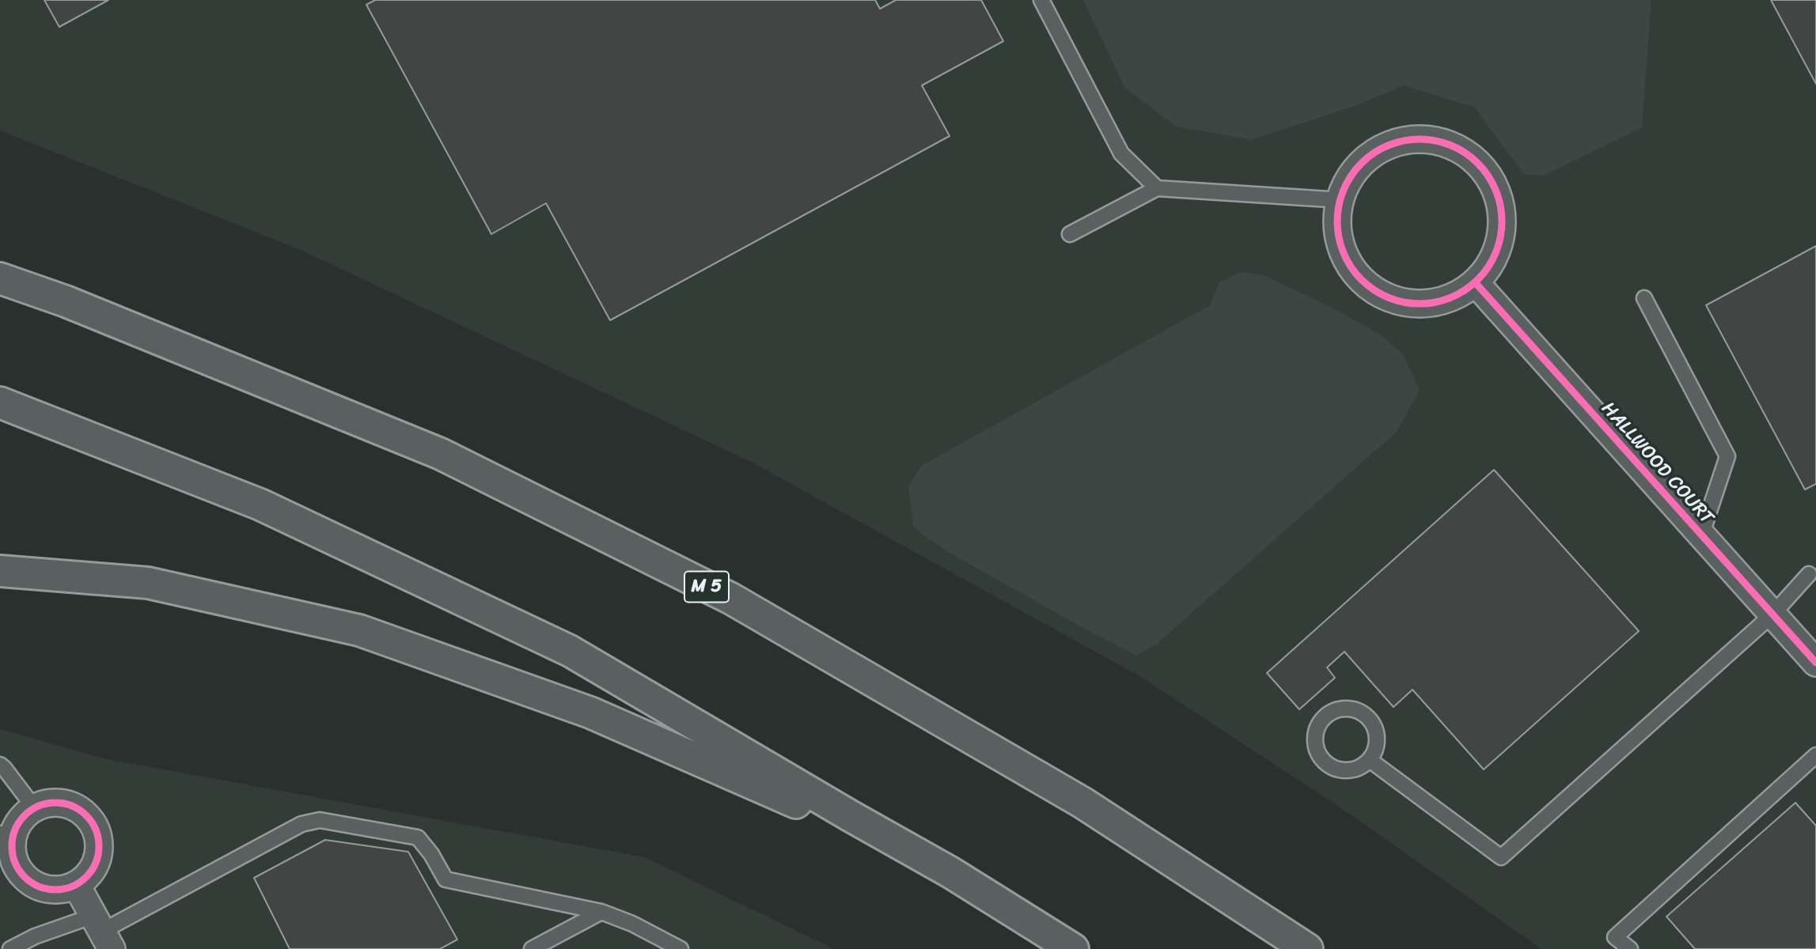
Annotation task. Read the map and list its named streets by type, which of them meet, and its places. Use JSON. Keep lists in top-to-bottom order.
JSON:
{
  "streets": {
    "highway": ["M 5"],
    "street": ["HALLWOOD COURT"]
  }
}
